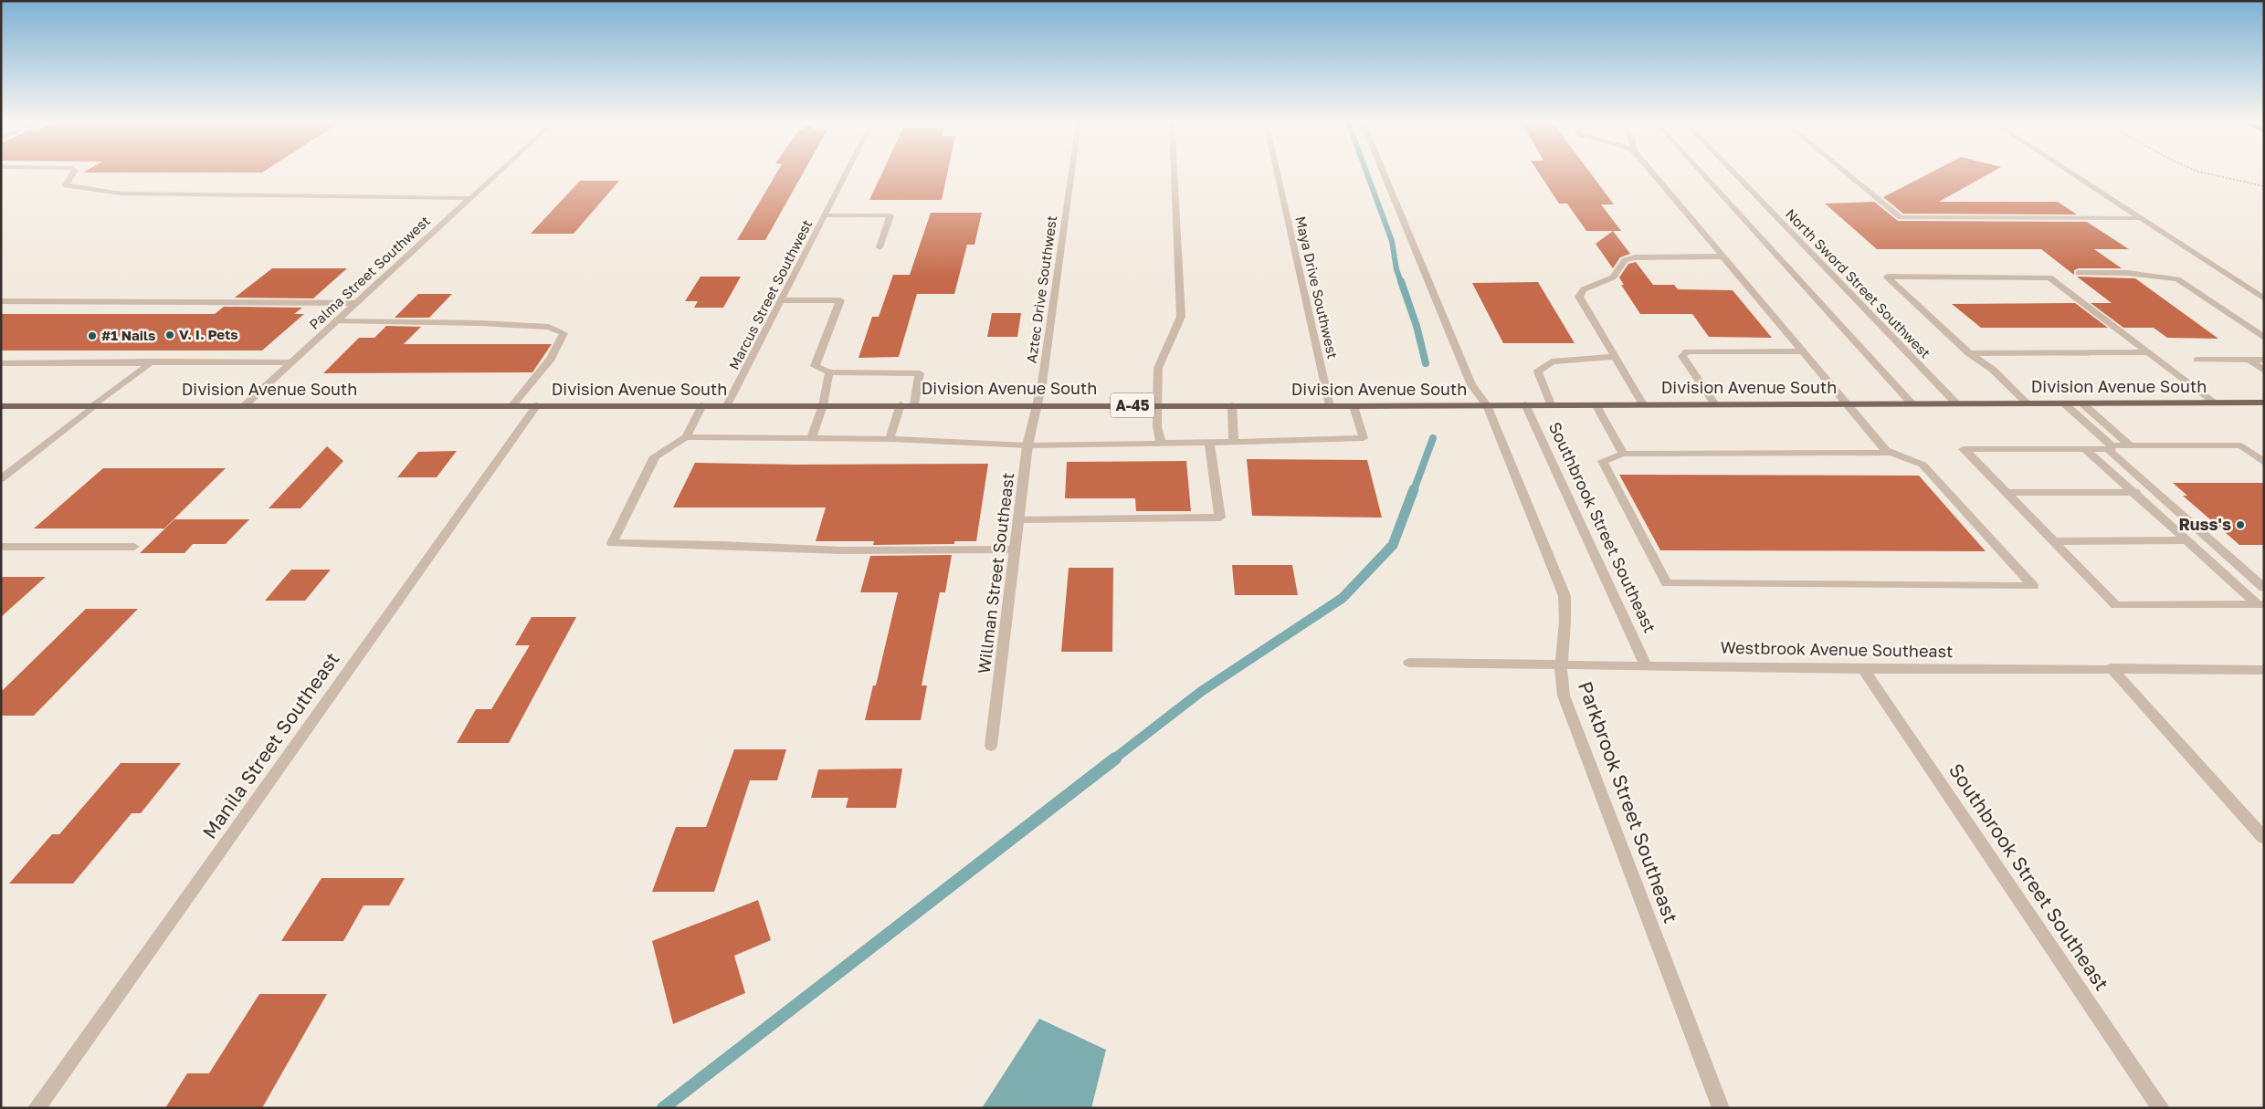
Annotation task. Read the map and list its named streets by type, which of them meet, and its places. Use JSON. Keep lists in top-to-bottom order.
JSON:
{
  "streets": {
    "main road": ["Division Avenue South", "A-45"],
    "street": [
      "Palma Street Southwest",
      "North Sword Street Southwest",
      "Maya Drive Southwest",
      "Aztec Drive Southwest",
      "Marcus Street Southwest",
      "Southbrook Street Southeast",
      "Willman Street Southeast",
      "Westbrook Avenue Southeast",
      "Manila Street Southeast",
      "Parkbrook Street Southeast"
    ]
  },
  "crossings": [
    ["Palma Street Southwest", "Division Avenue South"],
    ["North Sword Street Southwest", "Division Avenue South"],
    ["Maya Drive Southwest", "Division Avenue South"],
    ["Aztec Drive Southwest", "Division Avenue South"],
    ["Aztec Drive Southwest", "Willman Street Southeast"],
    ["Marcus Street Southwest", "Division Avenue South"],
    ["Division Avenue South", "Southbrook Street Southeast"],
    ["Division Avenue South", "Willman Street Southeast"],
    ["Division Avenue South", "Manila Street Southeast"],
    ["Division Avenue South", "Parkbrook Street Southeast"],
    ["Southbrook Street Southeast", "Westbrook Avenue Southeast"],
    ["Westbrook Avenue Southeast", "Parkbrook Street Southeast"]
  ],
  "places": ["V. I. Pets", "#1 Nails", "Russ's"]
}
